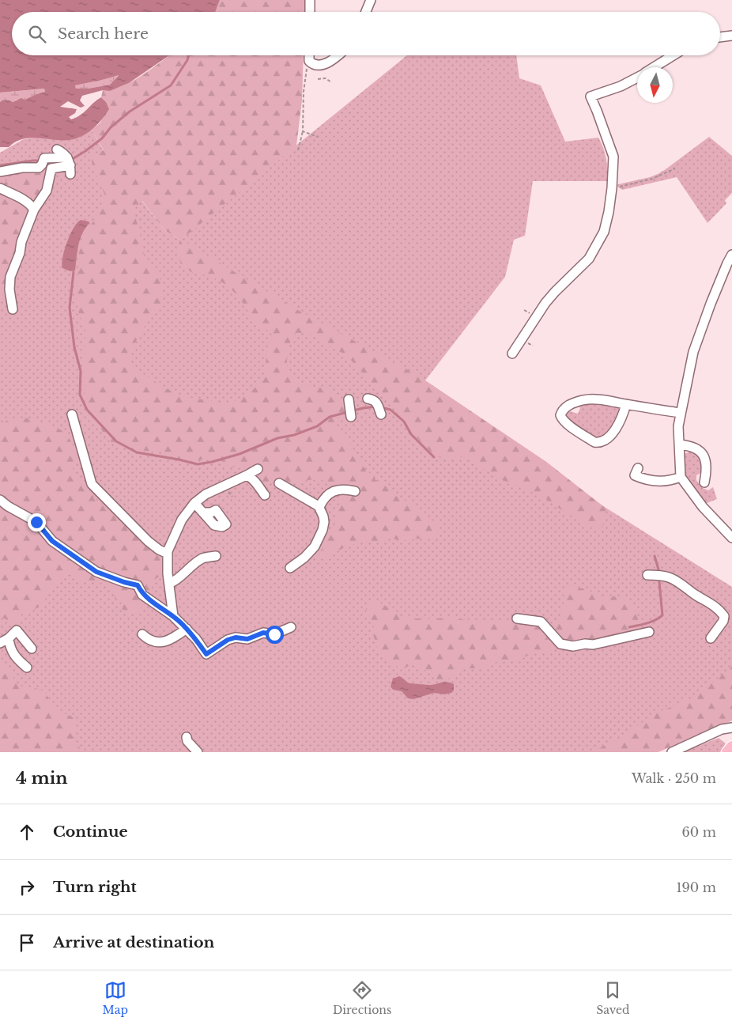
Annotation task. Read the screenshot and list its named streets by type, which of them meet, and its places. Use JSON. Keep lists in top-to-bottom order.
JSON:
{
  "north": "bottom",
  "page": {
    "search": "Search here",
    "heading": ["4 min", "Walk · 250 m"],
    "list": [
      ["Continue", "60 m"],
      ["Turn right", "190 m"],
      "Arrive at destination"
    ],
    "nav": ["Map", "Directions", "Saved"]
  }
}
